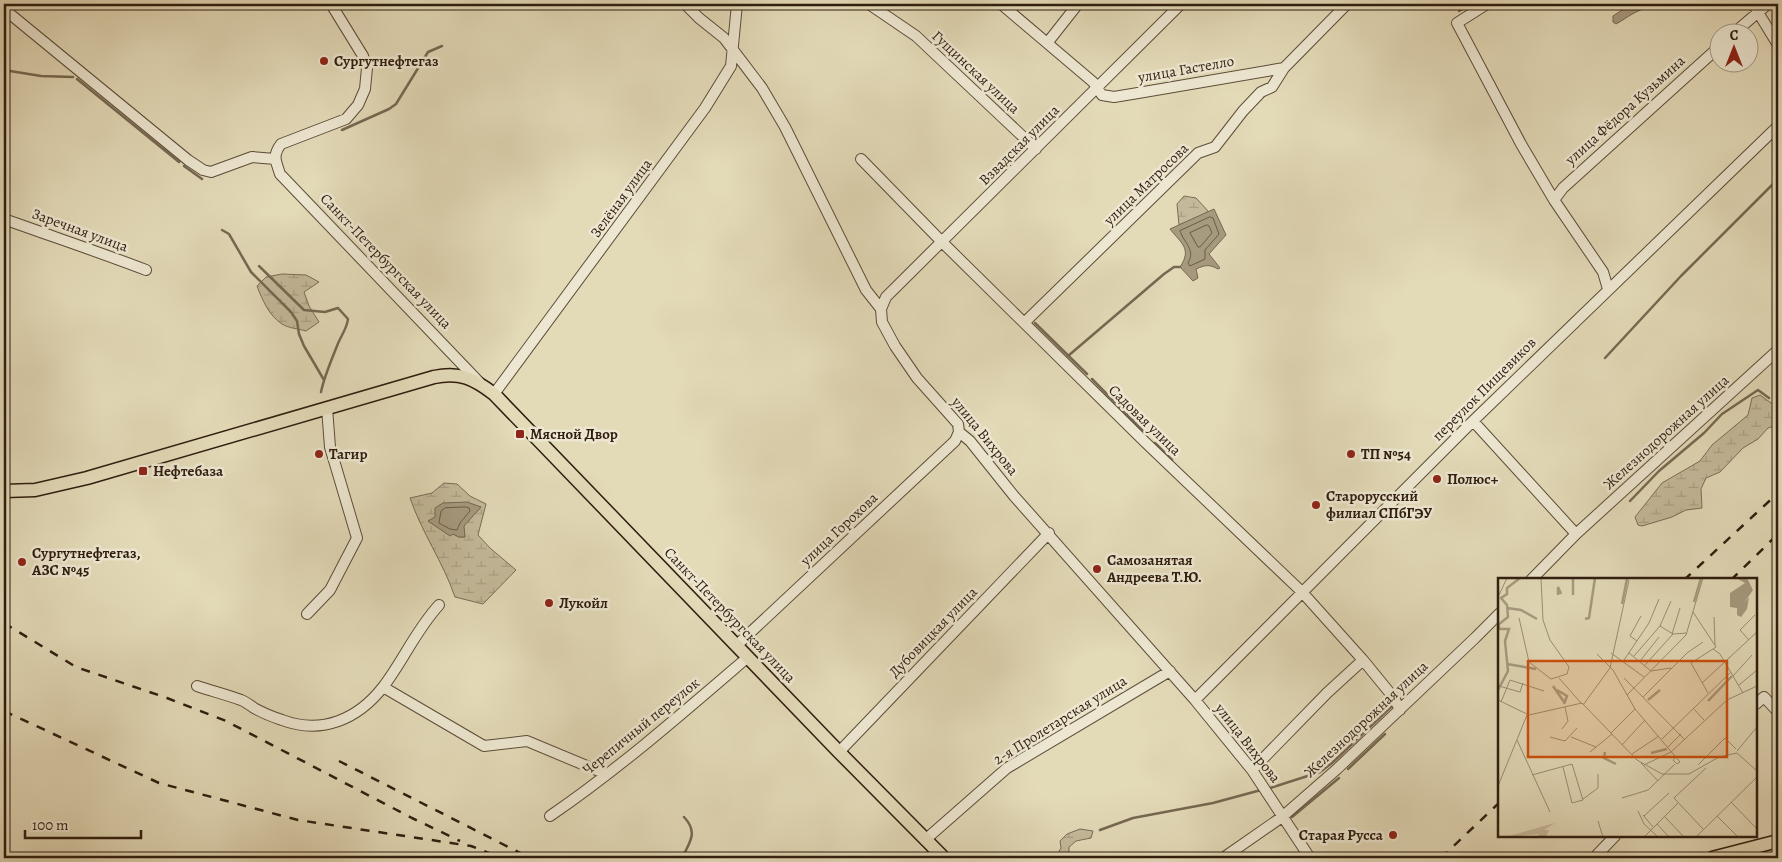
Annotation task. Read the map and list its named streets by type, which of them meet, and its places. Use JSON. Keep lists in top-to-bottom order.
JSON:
{
  "streets": {
    "main road": ["Санкт-Петербургская улица"],
    "street": [
      "улица Гастелло",
      "Гущинская улица",
      "улица Фёдора Кузьмина",
      "Взвадская улица",
      "улица Матросова",
      "Зелёная улица",
      "Заречная улица",
      "переулок Пищевиков",
      "Садовая улица",
      "Железнодорожная улица",
      "улица Вихрова",
      "улица Горохова",
      "Дубовицкая улица",
      "2-я Пролетарская улица",
      "Черепичный переулок"
    ]
  },
  "crossings": [
    ["улица Гастелло", "Взвадская улица"],
    ["улица Гастелло", "улица Матросова"],
    ["Гущинская улица", "Взвадская улица"],
    ["Взвадская улица", "Садовая улица"],
    ["Взвадская улица", "улица Вихрова"],
    ["улица Матросова", "Садовая улица"],
    ["Зелёная улица", "Санкт-Петербургская улица"],
    ["Зелёная улица", "улица Вихрова"],
    ["Санкт-Петербургская улица", "улица Горохова"],
    ["Санкт-Петербургская улица", "Дубовицкая улица"],
    ["Санкт-Петербургская улица", "2-я Пролетарская улица"],
    ["Санкт-Петербургская улица", "Черепичный переулок"],
    ["переулок Пищевиков", "Садовая улица"],
    ["переулок Пищевиков", "улица Вихрова"],
    ["Садовая улица", "Железнодорожная улица"],
    ["Железнодорожная улица", "улица Вихрова"],
    ["улица Вихрова", "улица Горохова"],
    ["улица Вихрова", "Дубовицкая улица"],
    ["улица Вихрова", "2-я Пролетарская улица"]
  ],
  "places": {
    "other": [
      "Сургутнефтегаз",
      "Тагир",
      "ТП №54",
      "Полюс+",
      "Старорусский филиал СПбГЭУ",
      "Сургутнефтегаз, АЗС №45",
      "Самозанятая Андреева Т.Ю.",
      "Лукойл",
      "Старая Русса"
    ],
    "transit": ["Мясной Двор", "Нефтебаза"]
  },
  "scale_bar": "100 m",
  "north": "top"
}
